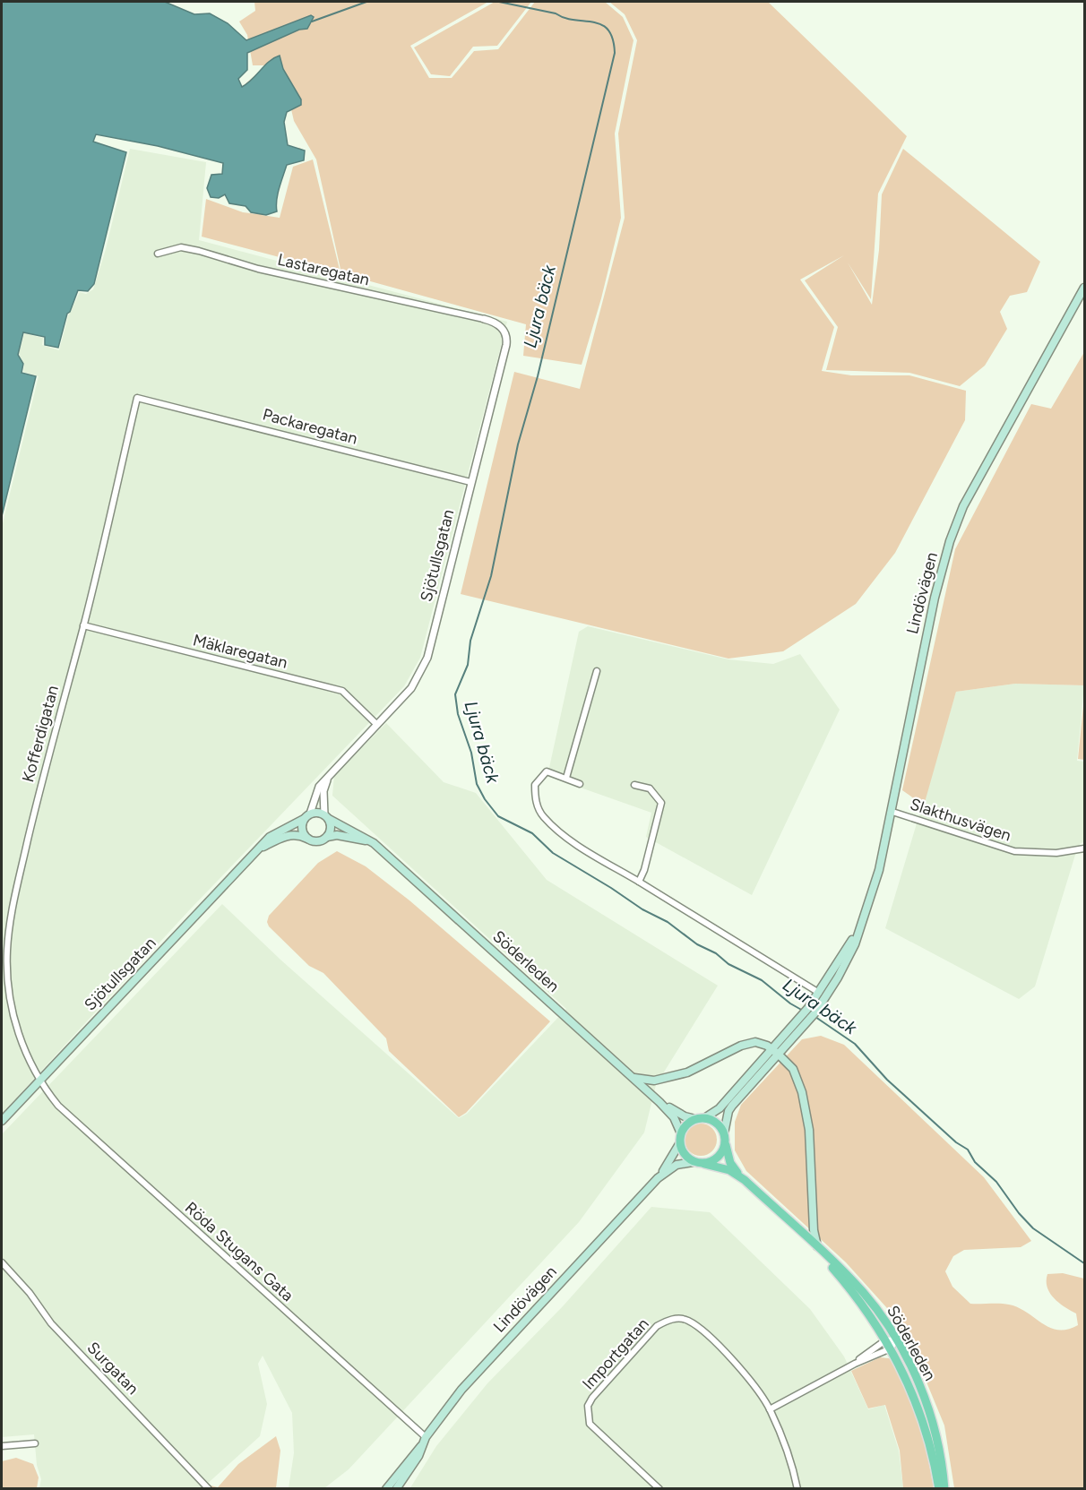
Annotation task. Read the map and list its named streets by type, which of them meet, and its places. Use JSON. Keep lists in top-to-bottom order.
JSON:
{
  "streets": {
    "main road": ["Sjötullsgatan", "Lindövägen", "Söderleden"],
    "street": [
      "Lastaregatan",
      "Packaregatan",
      "Mäklaregatan",
      "Kofferdigatan",
      "Slakthusvägen",
      "Röda Stugans Gata",
      "Importgatan",
      "Surgatan"
    ]
  },
  "crossings": [
    ["Lastaregatan", "Sjötullsgatan"],
    ["Packaregatan", "Sjötullsgatan"],
    ["Packaregatan", "Kofferdigatan"],
    ["Sjötullsgatan", "Mäklaregatan"],
    ["Sjötullsgatan", "Kofferdigatan"],
    ["Sjötullsgatan", "Söderleden"],
    ["Sjötullsgatan", "Röda Stugans Gata"],
    ["Lindövägen", "Slakthusvägen"],
    ["Lindövägen", "Söderleden"],
    ["Lindövägen", "Röda Stugans Gata"],
    ["Mäklaregatan", "Kofferdigatan"],
    ["Kofferdigatan", "Röda Stugans Gata"]
  ],
  "water": ["Ljura bäck"]
}
